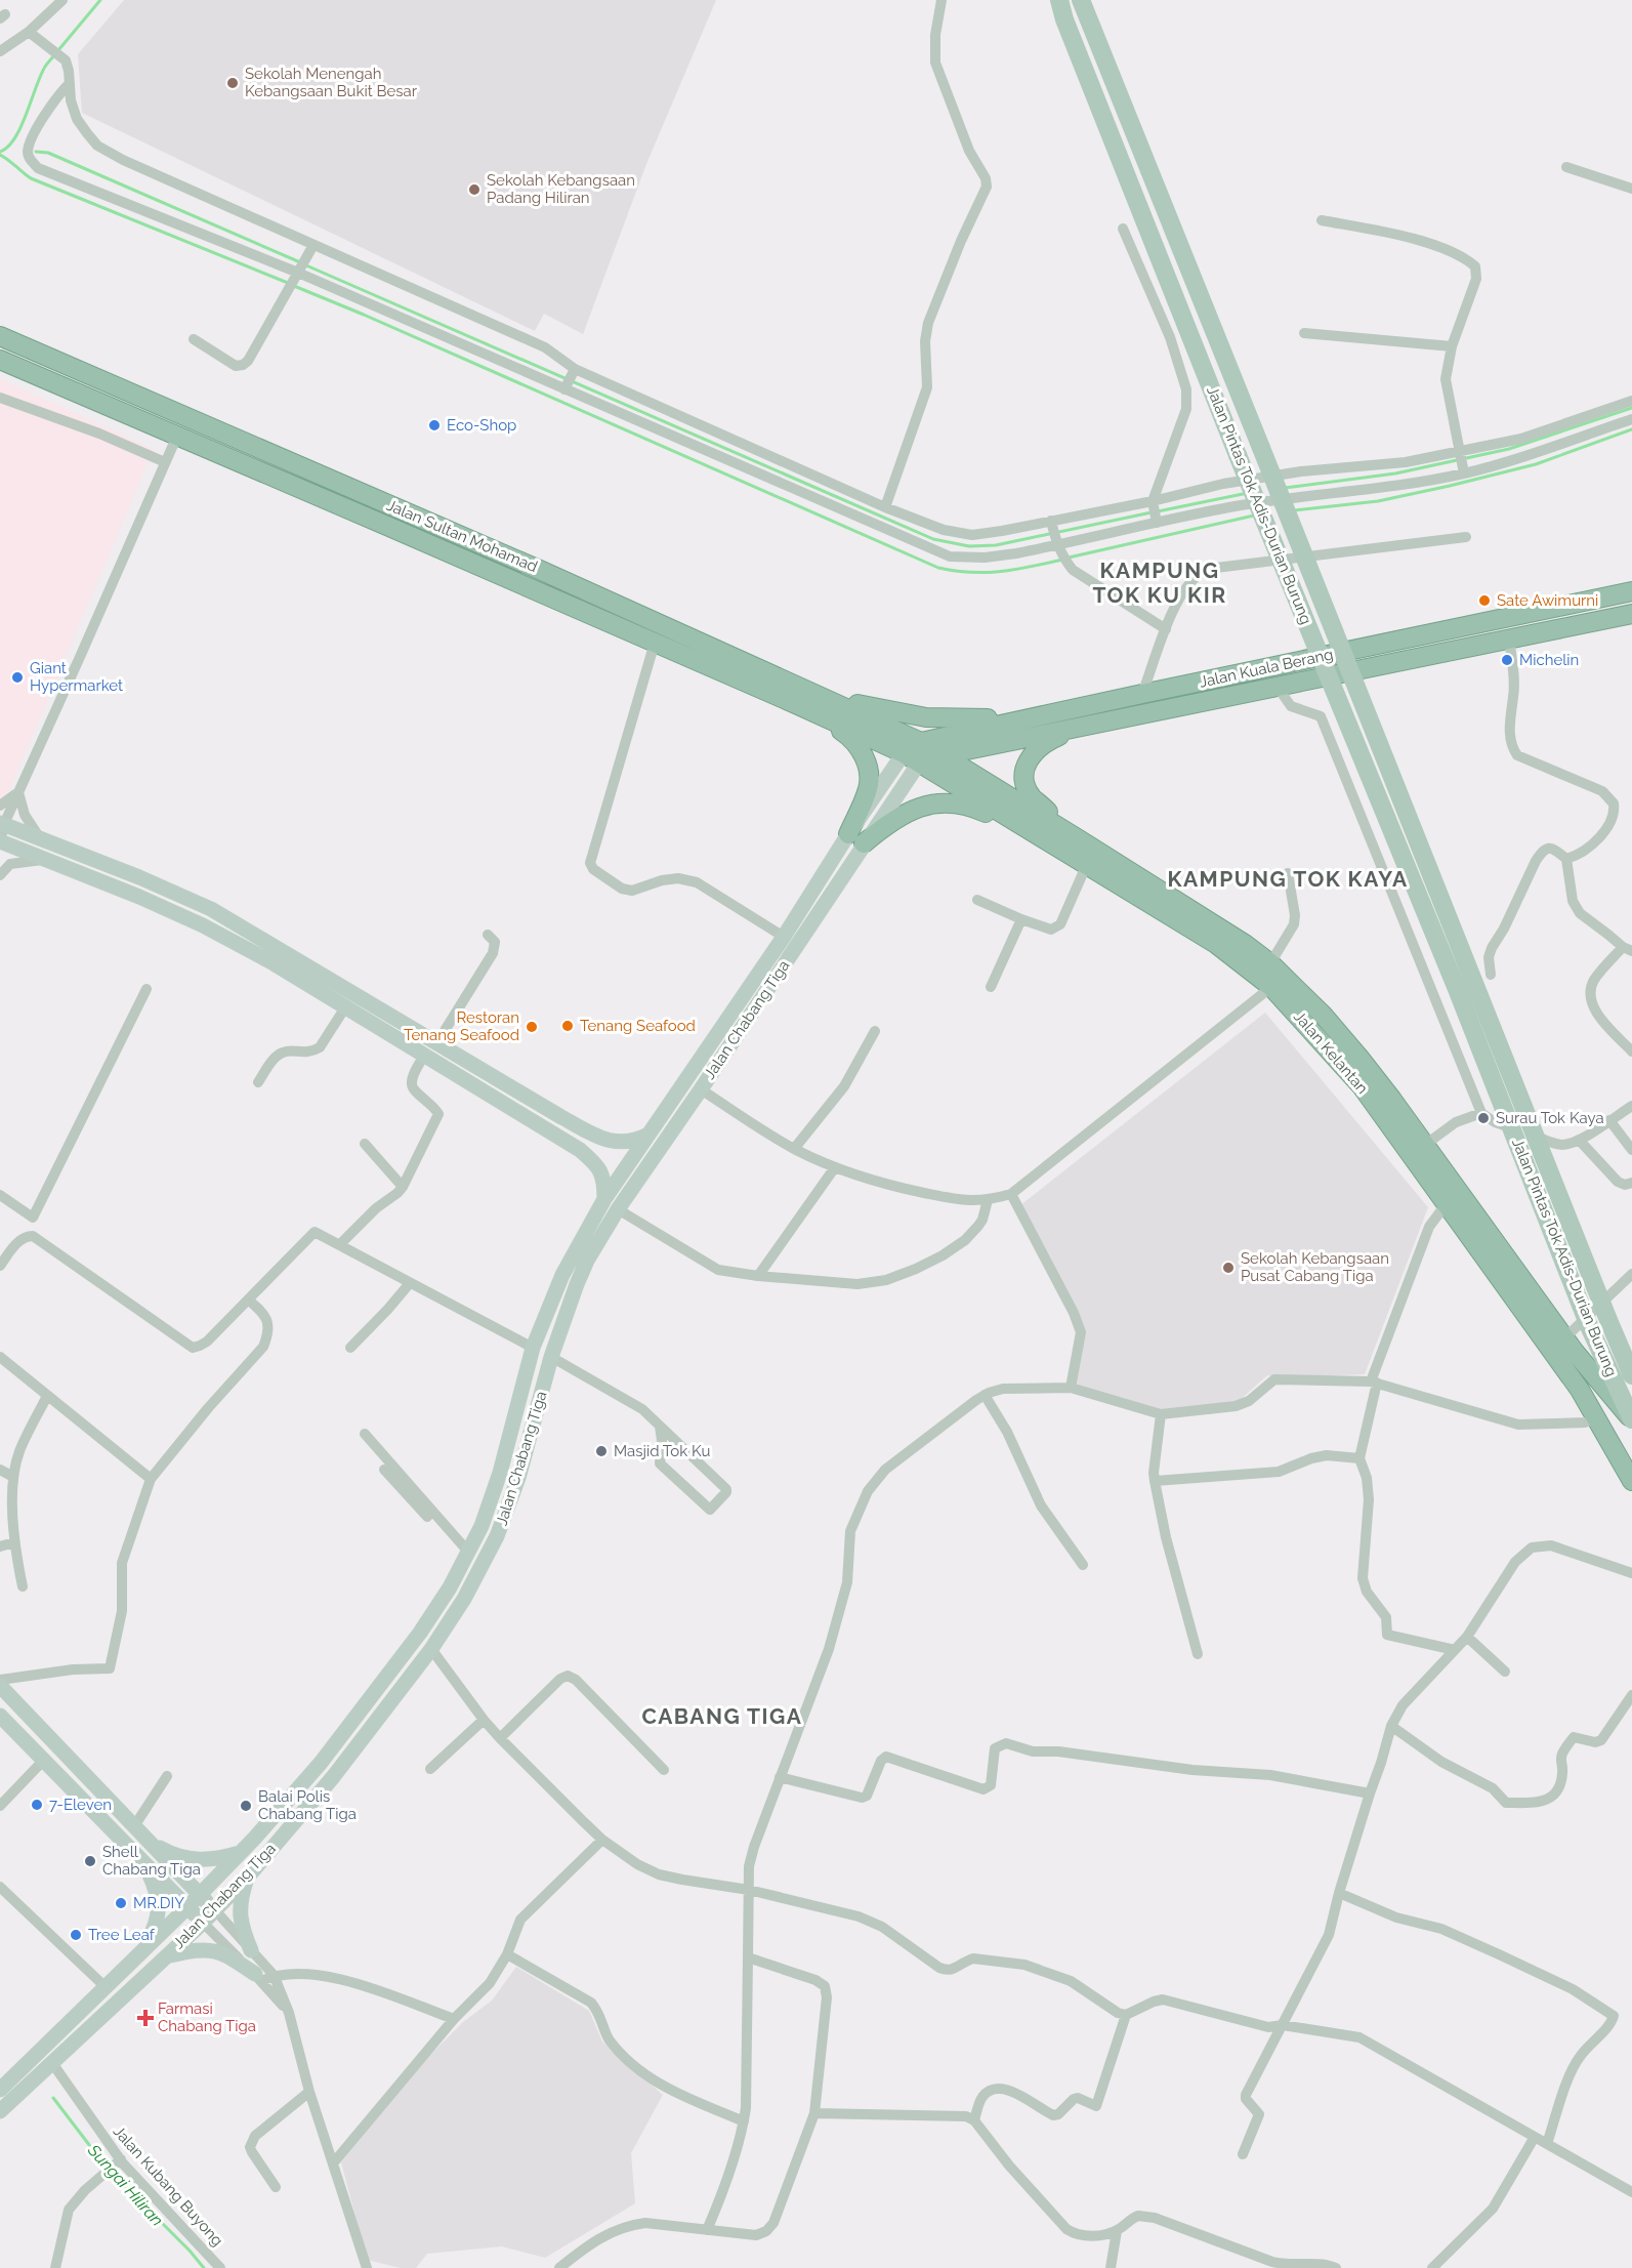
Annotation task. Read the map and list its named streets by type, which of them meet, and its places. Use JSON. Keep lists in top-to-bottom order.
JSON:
{
  "streets": {
    "highway": ["Jalan Sultan Mohamad", "Jalan Kuala Berang", "Jalan Kelantan"],
    "main road": ["Jalan Pintas Tok Adis-Durian Burung", "Jalan Chabang Tiga"],
    "street": ["Jalan Kubang Buyong"]
  },
  "crossings": [
    ["Jalan Pintas Tok Adis-Durian Burung", "Jalan Kelantan"],
    ["Jalan Sultan Mohamad", "Jalan Kuala Berang"],
    ["Jalan Sultan Mohamad", "Jalan Chabang Tiga"],
    ["Jalan Sultan Mohamad", "Jalan Kelantan"],
    ["Jalan Kuala Berang", "Jalan Chabang Tiga"],
    ["Jalan Kuala Berang", "Jalan Kelantan"],
    ["Jalan Chabang Tiga", "Jalan Kelantan"],
    ["Jalan Chabang Tiga", "Jalan Kubang Buyong"]
  ],
  "districts": ["KAMPUNG TOK KU KIR", "KAMPUNG TOK KAYA", "CABANG TIGA"],
  "water": ["Sungai Hiliran"],
  "places": {
    "other": [
      "Sekolah Menengah Kebangsaan Bukit Besar",
      "Sekolah Kebangsaan Padang Hiliran",
      "Eco-Shop",
      "Sate Awimurni",
      "Michelin",
      "Giant Hypermarket",
      "Tenang Seafood",
      "Restoran Tenang Seafood",
      "Surau Tok Kaya",
      "Sekolah Kebangsaan Pusat Cabang Tiga",
      "Masjid Tok Ku",
      "7-Eleven",
      "Balai Polis Chabang Tiga",
      "Shell Chabang Tiga",
      "MR.DIY",
      "Tree Leaf"
    ],
    "health": ["Farmasi Chabang Tiga"]
  }
}
